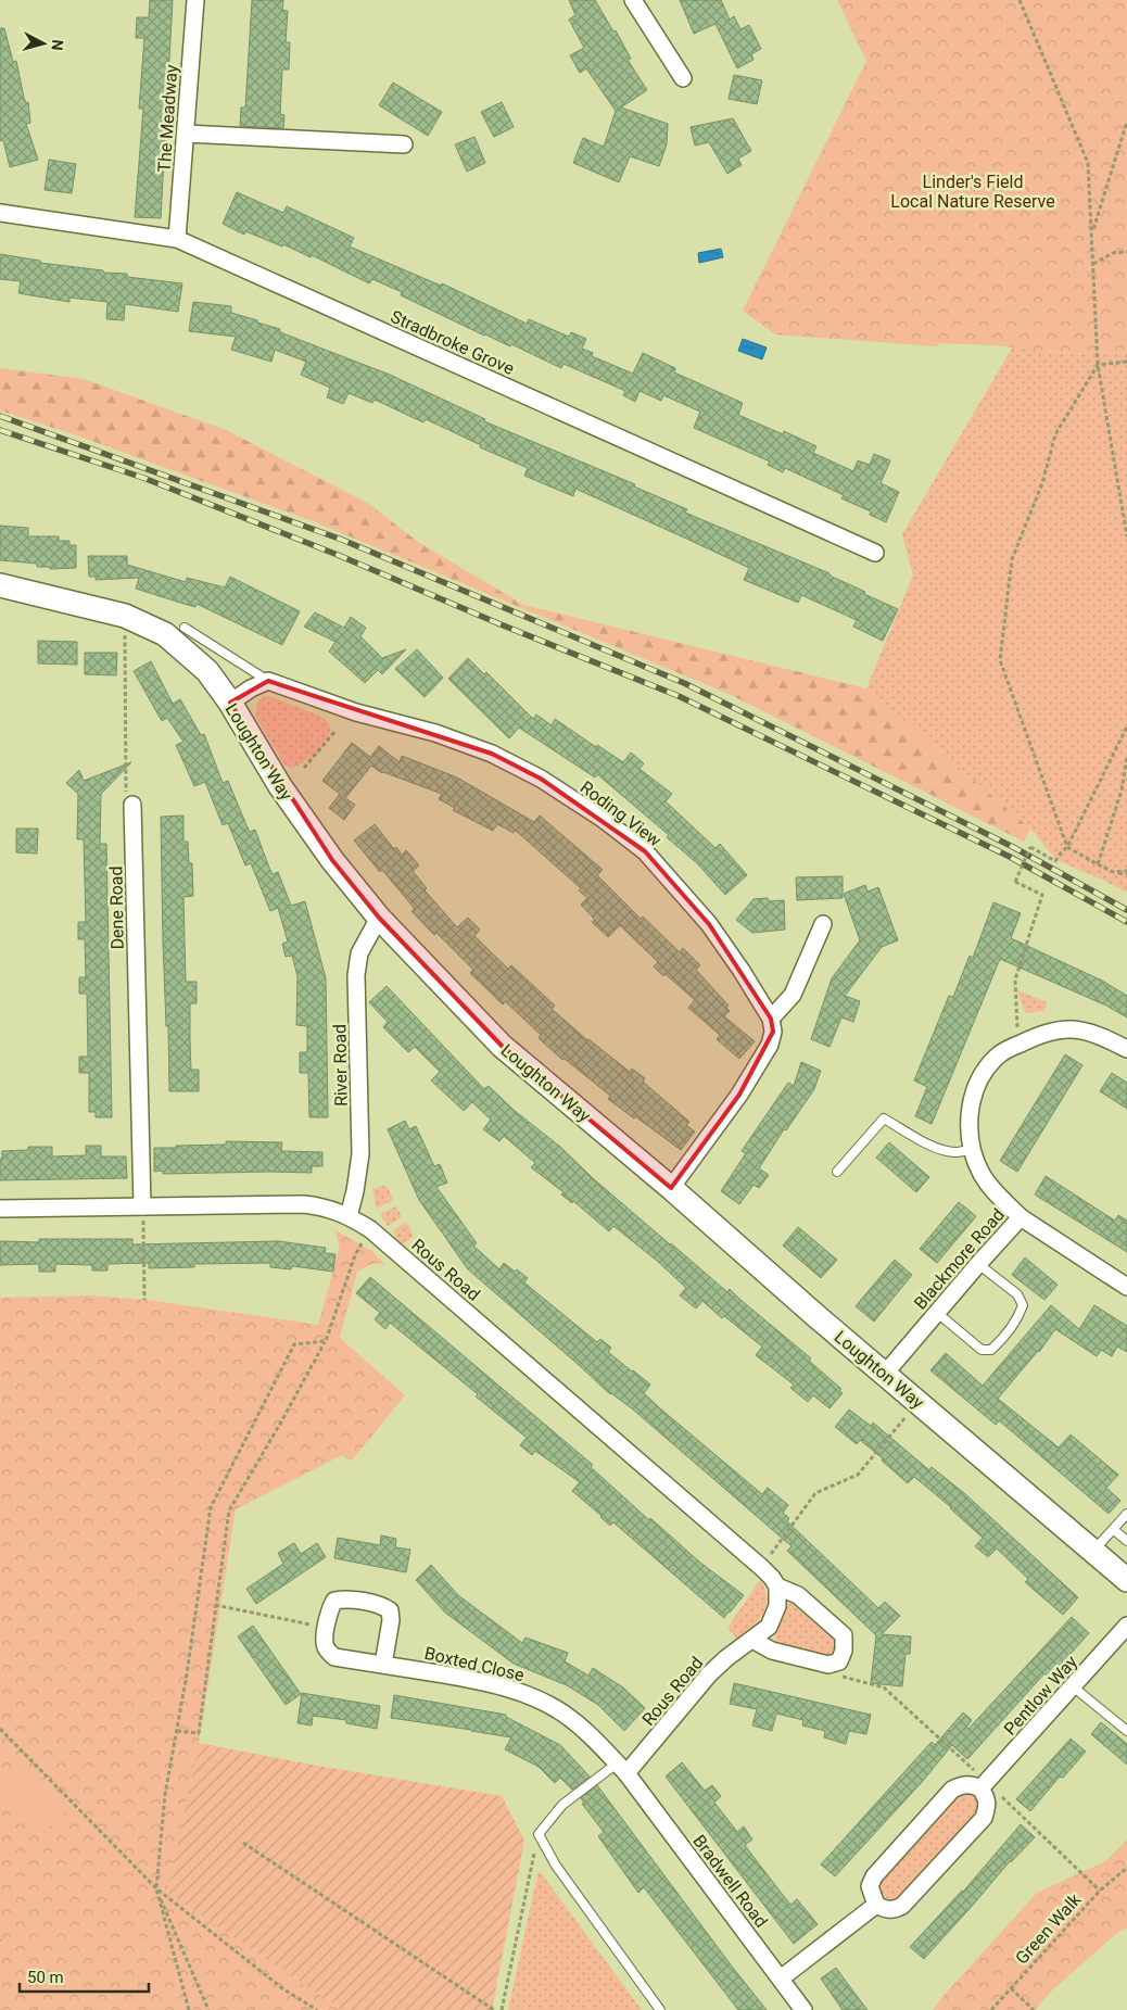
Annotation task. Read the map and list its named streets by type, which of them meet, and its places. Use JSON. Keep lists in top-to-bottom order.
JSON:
{
  "streets": {
    "street": [
      "The Meadway",
      "Stradbroke Grove",
      "Loughton Way",
      "Roding View",
      "Dene Road",
      "River Road",
      "Blackmore Road",
      "Rous Road",
      "Boxted Close",
      "Pentlow Way",
      "Bradwell Road"
    ],
    "path": ["Green Walk"]
  },
  "crossings": [
    ["The Meadway", "Stradbroke Grove"],
    ["Loughton Way", "River Road"],
    ["Loughton Way", "Blackmore Road"],
    ["Dene Road", "Rous Road"],
    ["River Road", "Rous Road"],
    ["Rous Road", "Boxted Close"],
    ["Rous Road", "Bradwell Road"],
    ["Boxted Close", "Bradwell Road"]
  ],
  "parks": ["Linder's Field Local Nature Reserve"],
  "scale_bar": "50 m",
  "north": "right"
}
